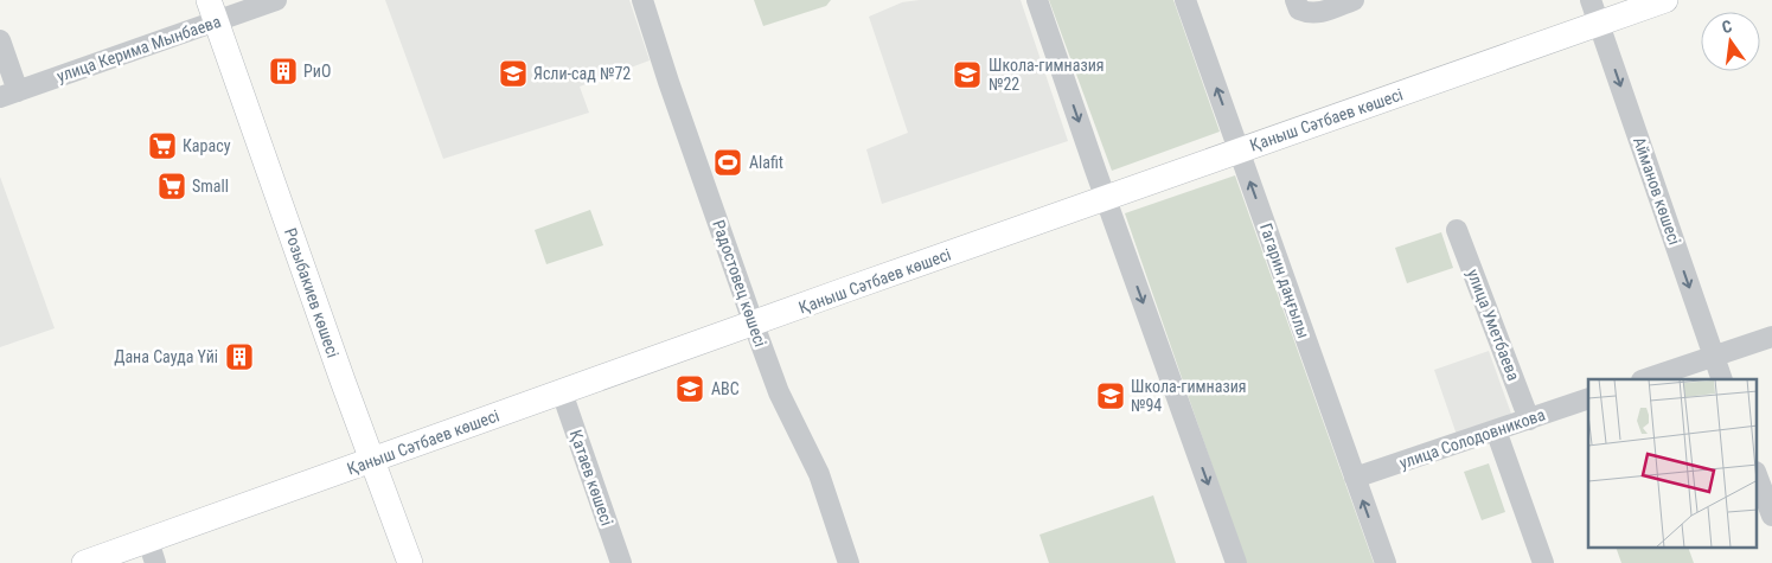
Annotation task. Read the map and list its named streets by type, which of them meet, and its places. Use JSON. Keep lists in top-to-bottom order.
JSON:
{
  "streets": {
    "main road": ["Қаныш Сәтбаев көшесі", "Розыбакиев көшесі"],
    "street": [
      "улица Керима Мынбаева",
      "Айманов көшесі",
      "Гагарин даңғылы",
      "Радостовец көшесі",
      "улица Уметбаева",
      "улица Солодовникова",
      "Қатаев көшесі"
    ]
  },
  "crossings": [
    ["улица Керима Мынбаева", "Розыбакиев көшесі"],
    ["Қаныш Сәтбаев көшесі", "Айманов көшесі"],
    ["Қаныш Сәтбаев көшесі", "Гагарин даңғылы"],
    ["Қаныш Сәтбаев көшесі", "Радостовец көшесі"],
    ["Қаныш Сәтбаев көшесі", "Розыбакиев көшесі"],
    ["Қаныш Сәтбаев көшесі", "Қатаев көшесі"],
    ["Гагарин даңғылы", "улица Солодовникова"],
    ["улица Уметбаева", "улица Солодовникова"]
  ],
  "one_way": ["Айманов көшесі"],
  "places": {
    "building": ["РиО", "Дана Сауда Үйі"],
    "school or university": [
      "Ясли-сад №72",
      "Школа-гимназия №22",
      "ABC",
      "Школа-гимназия №94"
    ],
    "supermarket": ["Карасу", "Small"],
    "sports": ["Alafit"]
  },
  "north": "top"
}
